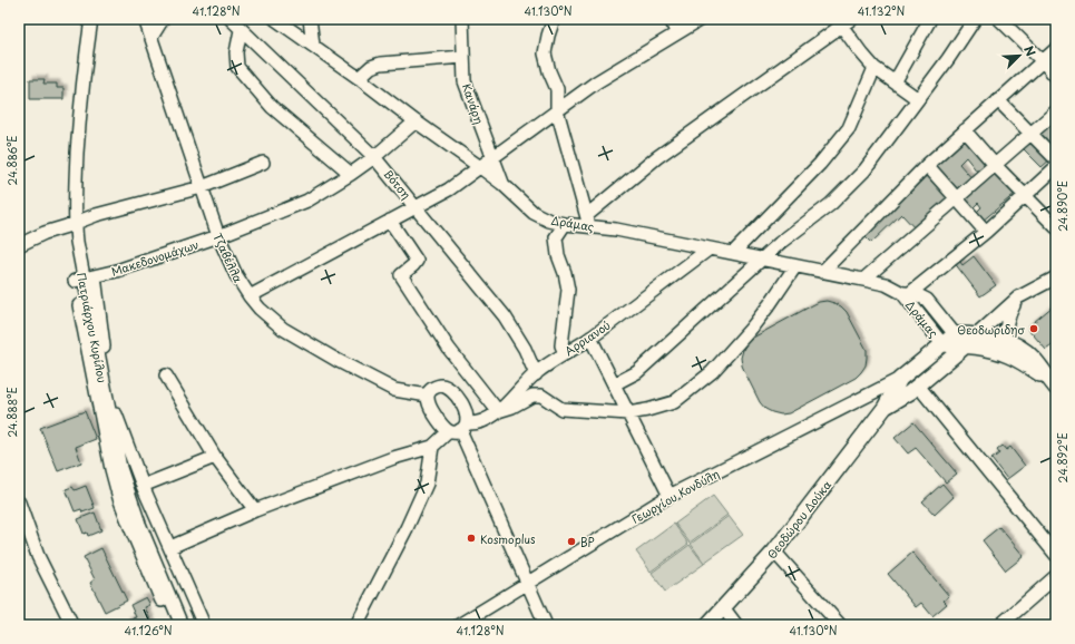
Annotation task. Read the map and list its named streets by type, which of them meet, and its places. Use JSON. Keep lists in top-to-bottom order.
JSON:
{
  "streets": {
    "main road": ["Θεοδώρου Δούκα"],
    "street": [
      "Κανάρη",
      "Βότση",
      "Δράμας",
      "Μακεδονομάχων",
      "Τζαβέλλα",
      "Πατριάρχου Κυρίλου",
      "Αρριανού",
      "Γεωργίου Κονδύλη"
    ]
  },
  "crossings": [
    ["Κανάρη", "Δράμας"],
    ["Βότση", "Μακεδονομάχων"],
    ["Βότση", "Αρριανού"],
    ["Δράμας", "Μακεδονομάχων"],
    ["Δράμας", "Αρριανού"],
    ["Δράμας", "Θεοδώρου Δούκα"],
    ["Μακεδονομάχων", "Τζαβέλλα"],
    ["Μακεδονομάχων", "Πατριάρχου Κυρίλου"],
    ["Τζαβέλλα", "Αρριανού"],
    ["Γεωργίου Κονδύλη", "Θεοδώρου Δούκα"]
  ],
  "places": ["Θεοδωριδησ", "Kosmoplus", "BP"],
  "north": "top right",
  "coordinates": [
    "41.128°N",
    "41.130°N",
    "41.132°N",
    "24.886°E",
    "24.890°E",
    "24.888°E",
    "24.892°E",
    "41.126°N"
  ]
}
